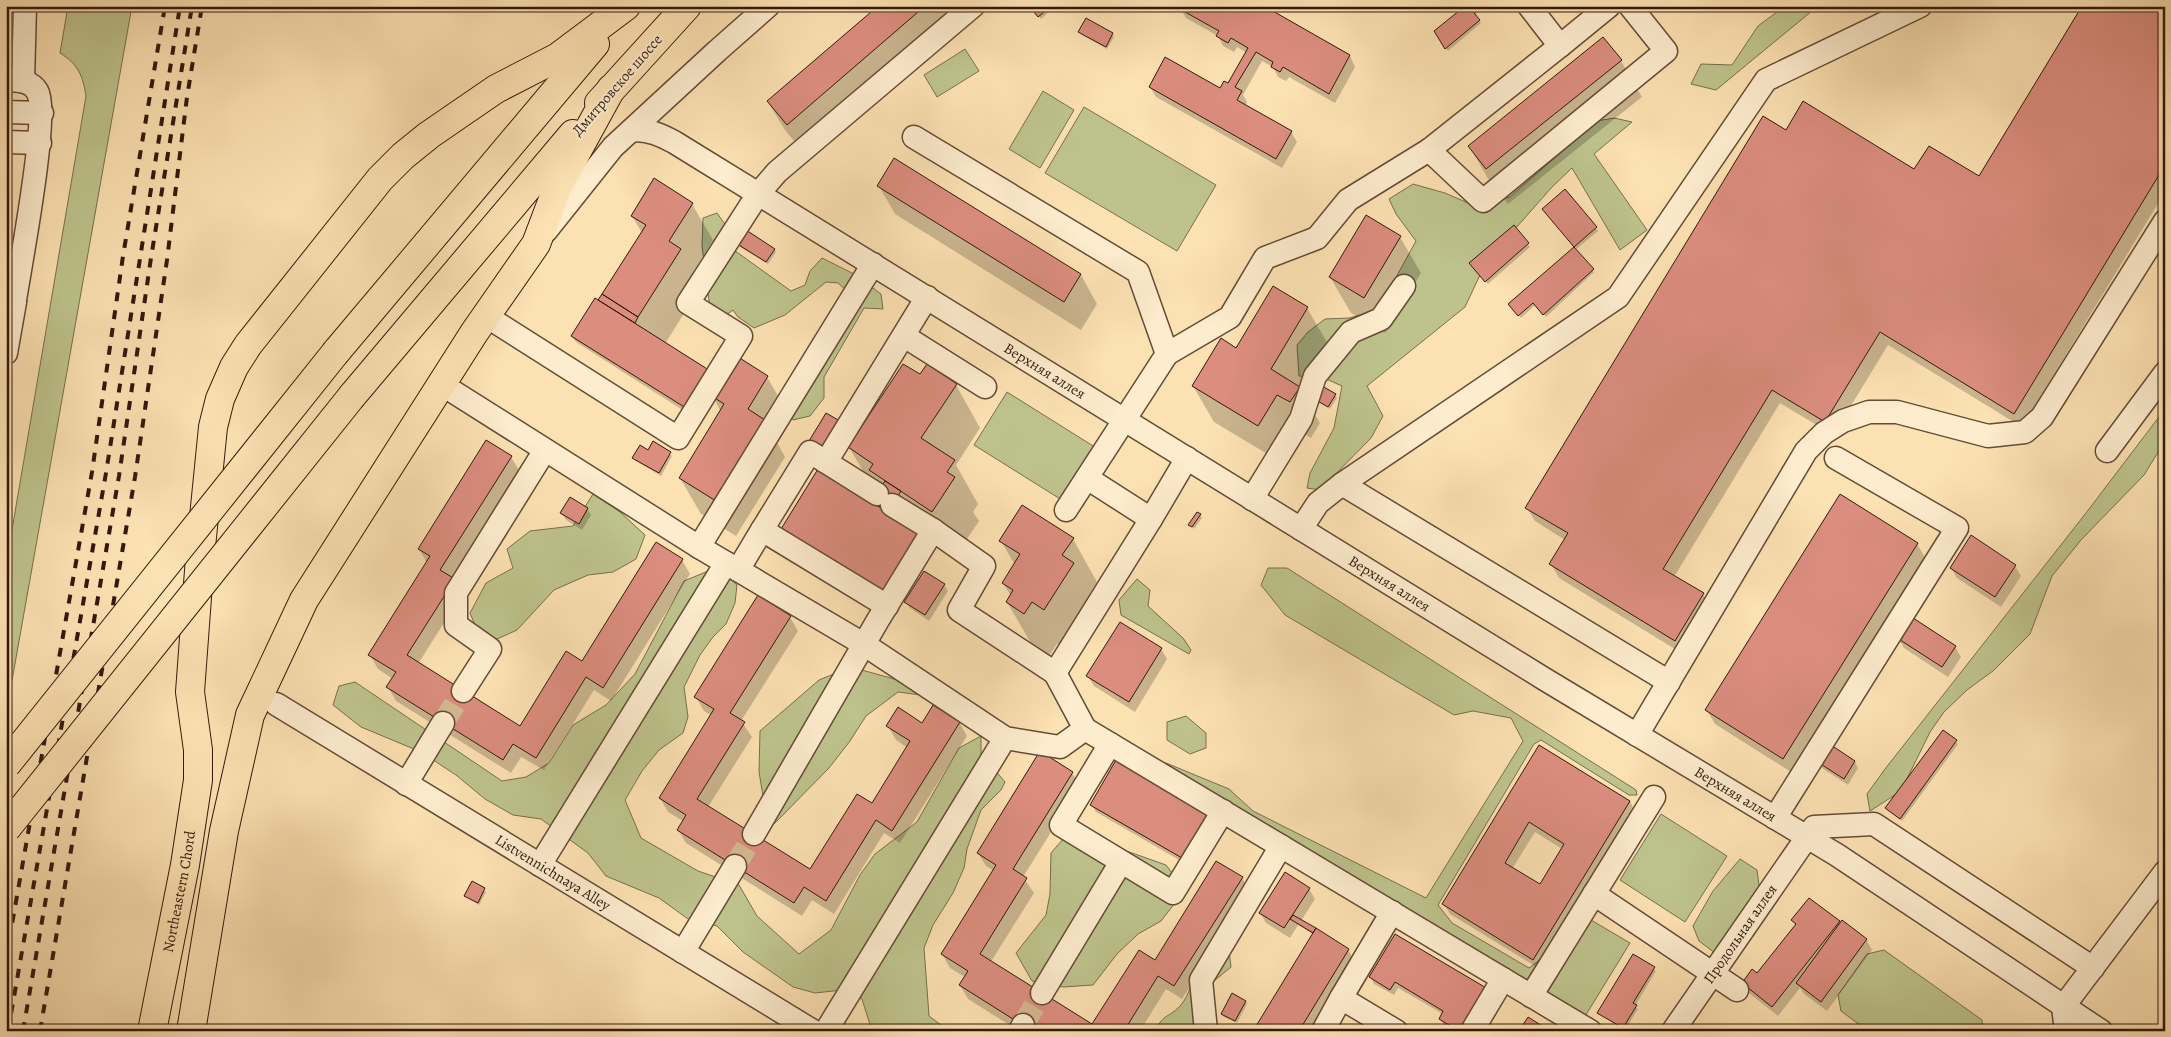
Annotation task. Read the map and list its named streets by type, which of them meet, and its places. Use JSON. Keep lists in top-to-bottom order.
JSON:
{
  "streets": {
    "main road": ["Дмитровское шоссе", "Northeastern Chord"],
    "street": ["Верхняя аллея", "Listvennichnaya Alley", "Продольная аллея"]
  },
  "crossings": [
    ["Верхняя аллея", "Продольная аллея"]
  ]
}
